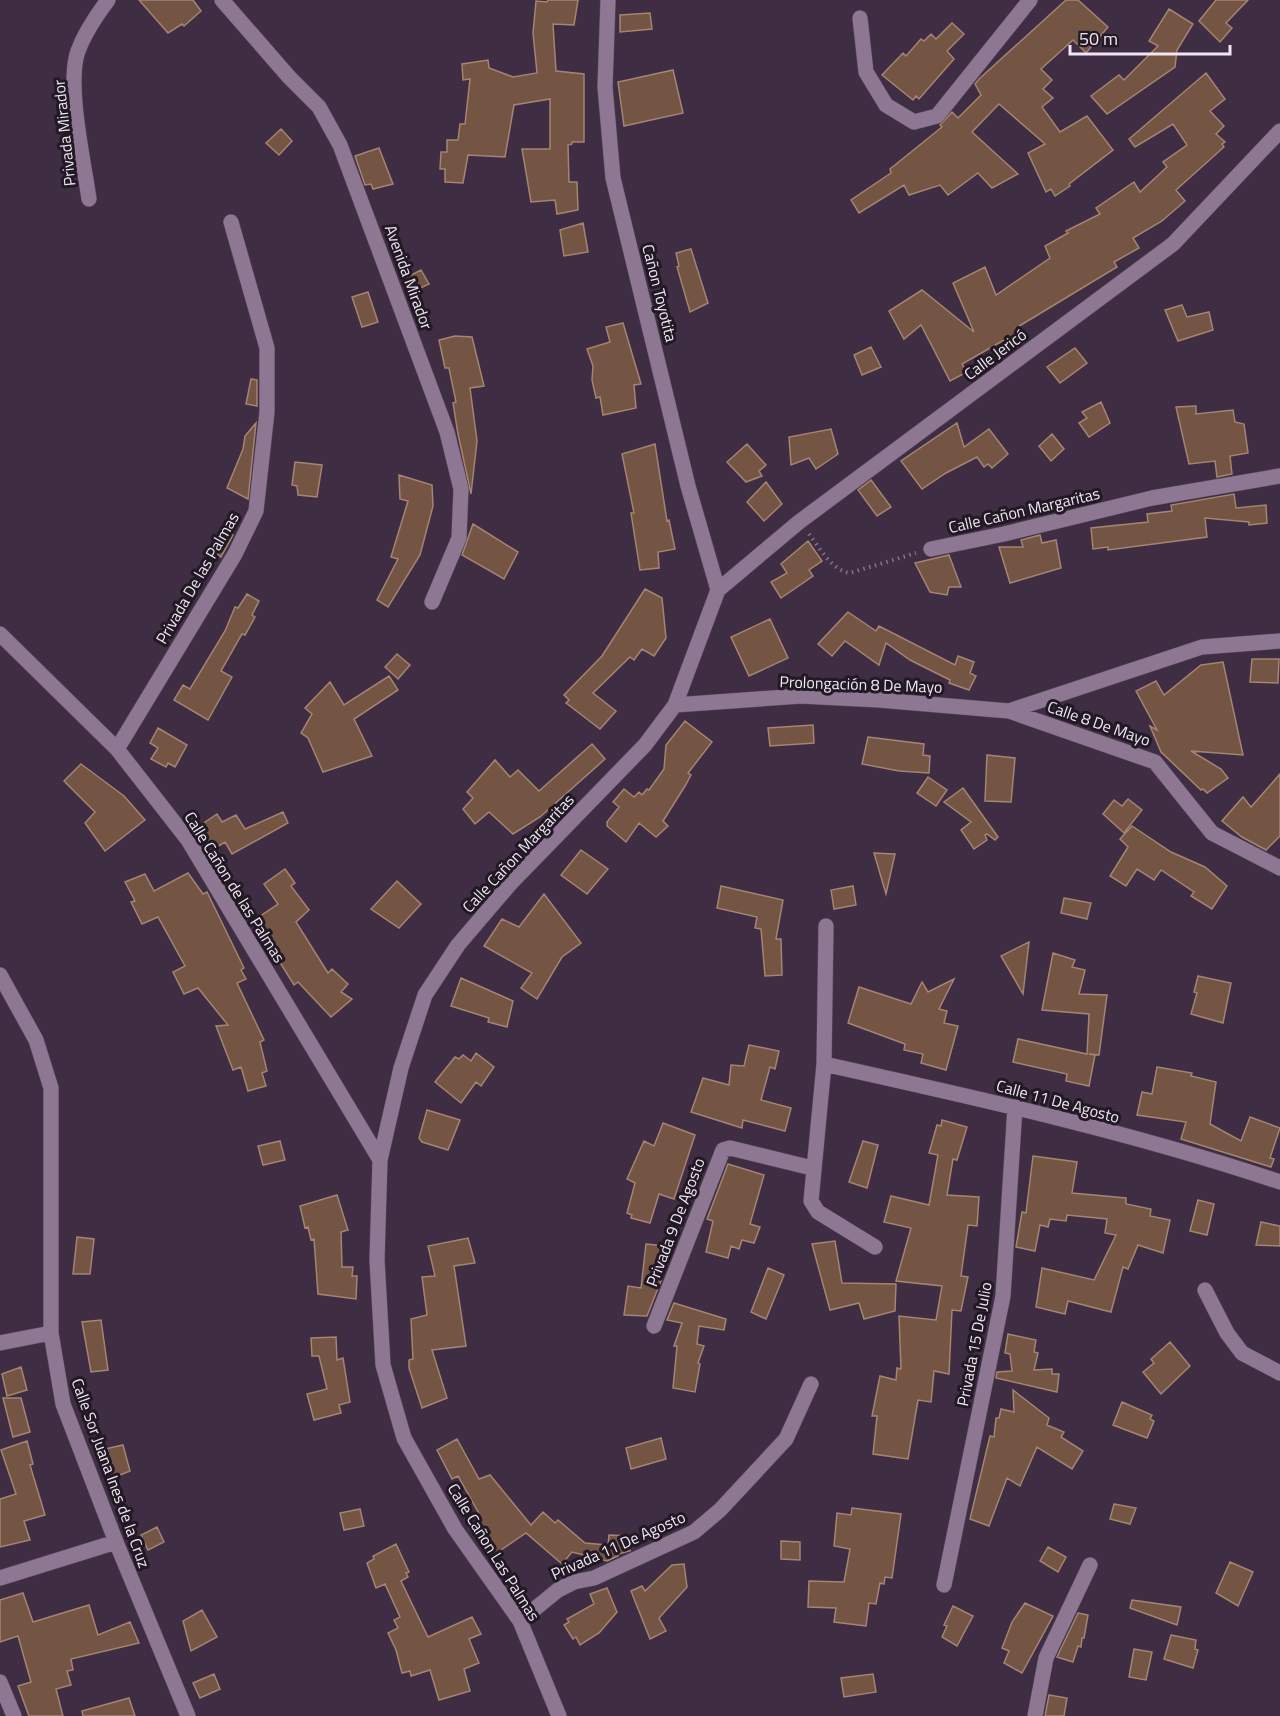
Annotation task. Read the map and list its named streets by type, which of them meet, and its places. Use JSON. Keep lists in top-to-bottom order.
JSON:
{
  "streets": {
    "street": [
      "Privada Mirador",
      "Avenida Mirador",
      "Cañon Toyotita",
      "Calle Jericó",
      "Calle Cañon Margaritas",
      "Privada De las Palmas",
      "Prolongación 8 De Mayo",
      "Calle 8 De Mayo",
      "Calle Cañon de las Palmas",
      "Calle 11 De Agosto",
      "Privada 9 De Agosto",
      "Privada 15 De Julio",
      "Calle Sor Juana Ines de la Cruz",
      "Privada 11 De Agosto",
      "Calle Cañon Las Palmas"
    ]
  },
  "crossings": [
    ["Cañon Toyotita", "Calle Jericó"],
    ["Cañon Toyotita", "Calle Cañon Margaritas"],
    ["Calle Jericó", "Calle Cañon Margaritas"],
    ["Calle Cañon Margaritas", "Prolongación 8 De Mayo"],
    ["Calle Cañon Margaritas", "Calle Cañon de las Palmas"],
    ["Calle Cañon Margaritas", "Calle Cañon Las Palmas"],
    ["Privada De las Palmas", "Calle Cañon de las Palmas"],
    ["Prolongación 8 De Mayo", "Calle 8 De Mayo"],
    ["Calle Cañon de las Palmas", "Calle Cañon Las Palmas"],
    ["Calle 11 De Agosto", "Privada 15 De Julio"],
    ["Privada 11 De Agosto", "Calle Cañon Las Palmas"]
  ],
  "scale_bar": "50 m"
}
